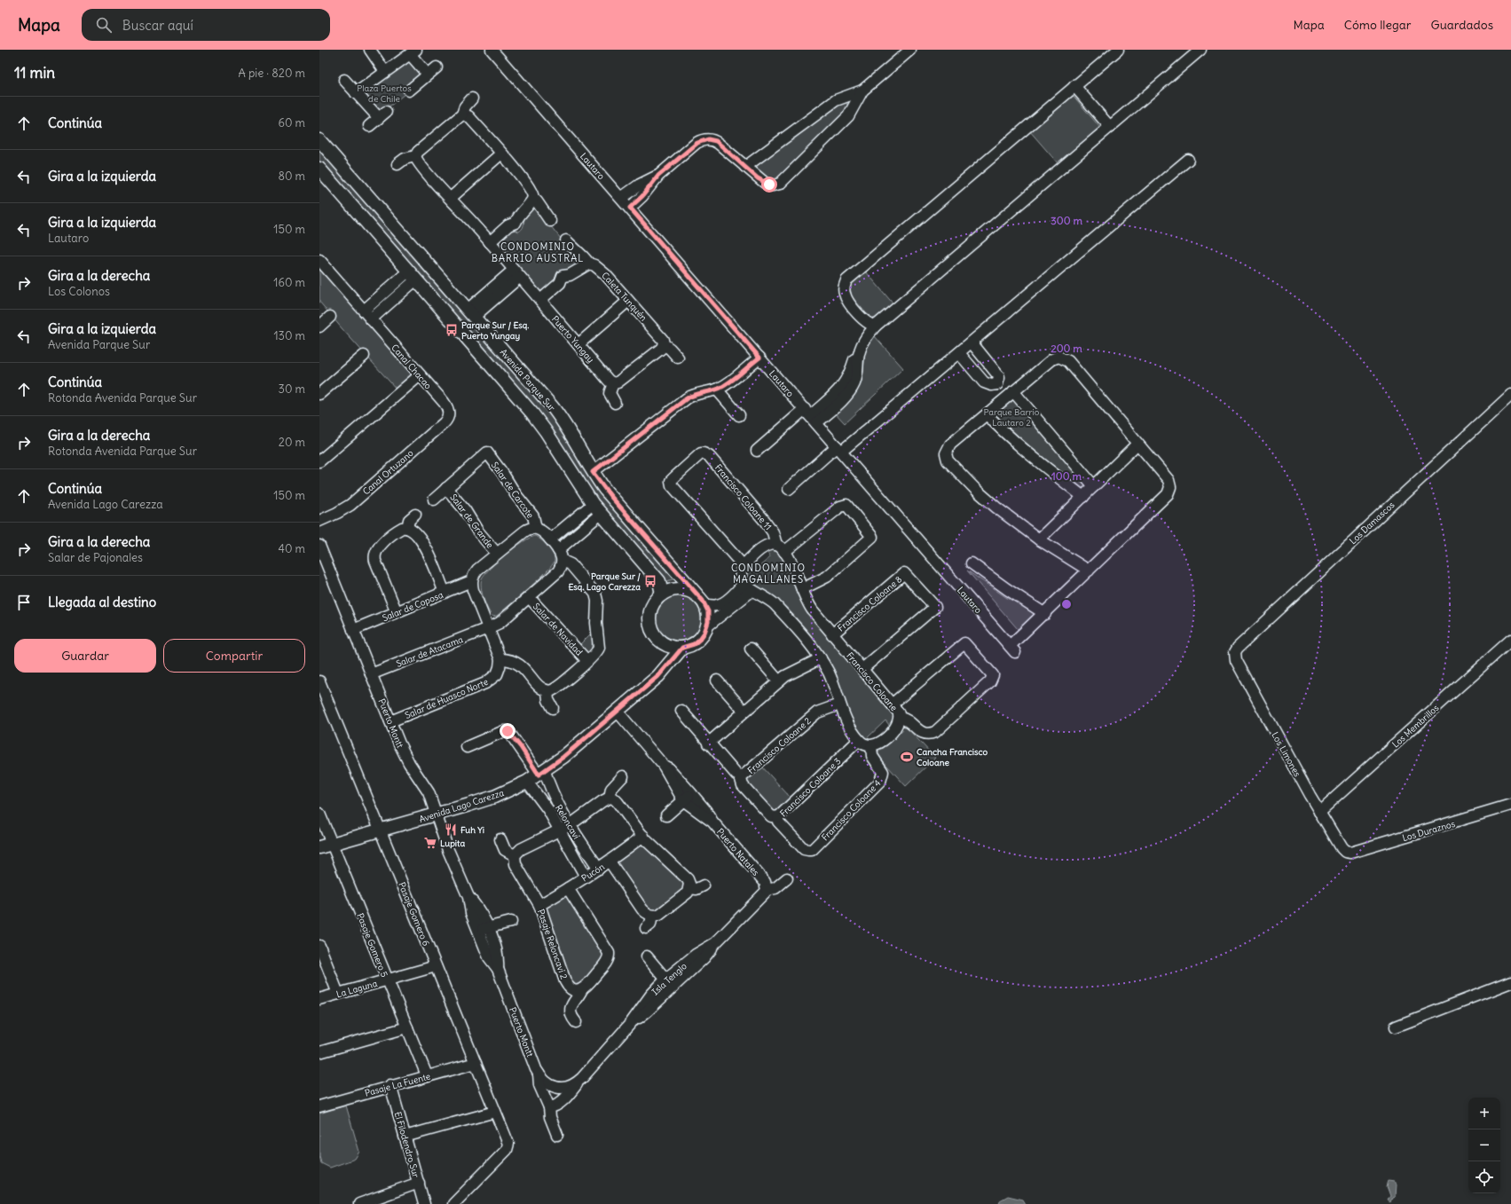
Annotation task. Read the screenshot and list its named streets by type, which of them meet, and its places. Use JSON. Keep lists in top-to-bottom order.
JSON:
{
  "streets": {
    "street": [
      "Lautaro",
      "Caleta Tunquén",
      "Puerto Yungay",
      "Canal Chacao",
      "Avenida Parque Sur",
      "Canal Ortuzano",
      "Salar de Carcote",
      "Francisco Coloane 11",
      "Salar de Grande",
      "Los Damascos",
      "Francisco Coloane 8",
      "Salar de Coposa",
      "Salar de Navidad",
      "Salar de Atacama",
      "Francisco Coloane",
      "Salar de Huasco Norte",
      "Puerto Montt",
      "Los Membrillos",
      "Francisco Coloane 2",
      "Los Limones",
      "Francisco Coloane 3",
      "Avenida Lago Carezza",
      "Francisco Coloane 4",
      "Reloncaví",
      "Los Duraznos",
      "Puerto Natales",
      "Pucón",
      "Pasaje Gomero 6",
      "Pasaje Reloncaví 2",
      "Pasaje Gomero 5",
      "Isla Tenglo",
      "La Laguna",
      "Pasaje La Fuente",
      "El Filodendro Sur"
    ]
  },
  "crossings": [
    ["Canal Chacao", "Canal Ortuzano"],
    ["Avenida Parque Sur", "Avenida Lago Carezza"],
    ["Salar de Carcote", "Salar de Grande"],
    ["Francisco Coloane 11", "Francisco Coloane"],
    ["Los Damascos", "Los Limones"],
    ["Francisco Coloane 8", "Francisco Coloane"],
    ["Salar de Coposa", "Puerto Montt"],
    ["Salar de Navidad", "Salar de Atacama"],
    ["Salar de Atacama", "Puerto Montt"],
    ["Francisco Coloane", "Francisco Coloane 4"],
    ["Salar de Huasco Norte", "Puerto Montt"],
    ["Puerto Montt", "Avenida Lago Carezza"],
    ["Puerto Montt", "Isla Tenglo"],
    ["Los Membrillos", "Los Limones"],
    ["Los Limones", "Los Duraznos"],
    ["Francisco Coloane 3", "Francisco Coloane 4"],
    ["Avenida Lago Carezza", "Reloncaví"],
    ["Avenida Lago Carezza", "Puerto Natales"],
    ["Avenida Lago Carezza", "Pasaje Gomero 6"],
    ["Avenida Lago Carezza", "Pasaje Gomero 5"],
    ["Reloncaví", "Pucón"],
    ["Puerto Natales", "Isla Tenglo"],
    ["Pucón", "Pasaje Reloncaví 2"],
    ["Pasaje Gomero 6", "La Laguna"],
    ["Pasaje Gomero 6", "Pasaje La Fuente"],
    ["Pasaje Gomero 5", "La Laguna"],
    ["Pasaje Gomero 5", "Pasaje La Fuente"],
    ["Pasaje La Fuente", "El Filodendro Sur"]
  ],
  "districts": ["CONDOMINIO BARRIO AUSTRAL", "CONDOMINIO MAGALLANES"],
  "parks": ["Plaza Puertos de Chile", "Parque Barrio Lautaro 2"],
  "places": {
    "bus stop": ["Parque Sur / Esq. Puerto Yungay", "Parque Sur / Esq. Lago Carezza"],
    "sports": ["Cancha Francisco Coloane"],
    "restaurant": ["Fuh Yi"],
    "supermarket": ["Lupita"]
  },
  "page": {
    "header": "Mapa",
    "search": "Buscar aquí",
    "nav": ["Mapa", "Cómo llegar", "Guardados"],
    "heading": ["11 min", "A pie · 820 m"],
    "list": [
      ["Continúa", "60 m"],
      ["Gira a la izquierda", "80 m"],
      ["Gira a la izquierda", "Lautaro", "150 m"],
      ["Gira a la derecha", "Los Colonos", "160 m"],
      ["Gira a la izquierda", "Avenida Parque Sur", "130 m"],
      ["Continúa", "Rotonda Avenida Parque Sur", "30 m"],
      ["Gira a la derecha", "Rotonda Avenida Parque Sur", "20 m"],
      ["Continúa", "Avenida Lago Carezza", "150 m"],
      ["Gira a la derecha", "Salar de Pajonales", "40 m"],
      "Llegada al destino"
    ],
    "buttons": ["Guardar", "Compartir"],
    "map_buttons": ["+", "−"]
  },
  "rings": ["300 m", "200 m", "100 m"]
}
